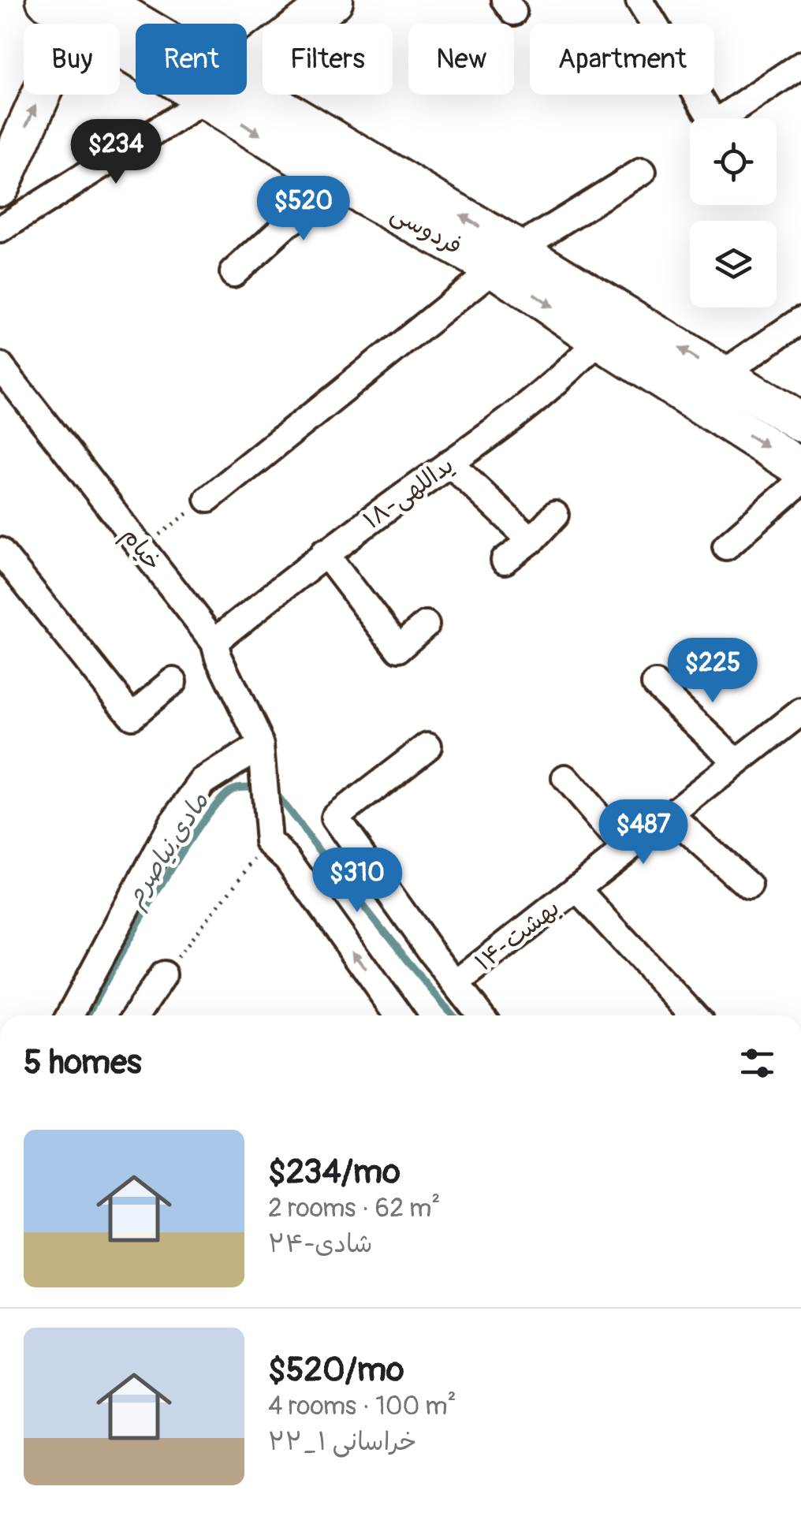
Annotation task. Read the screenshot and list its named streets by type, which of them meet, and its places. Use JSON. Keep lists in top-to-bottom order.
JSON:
{
  "streets": {
    "main road": ["فردوسی"],
    "street": ["۱۸-یداللهی", "خیام", "۱۴-بهشت"]
  },
  "crossings": [
    ["فردوسی", "۱۸-یداللهی"],
    ["۱۸-یداللهی", "خیام"]
  ],
  "water": ["مادی نیاصرم"],
  "page": {
    "chip": [
      "Buy",
      "Rent",
      "Filters",
      "New",
      "Apartment"
    ],
    "price": [
      "$234",
      "$520",
      "$225",
      "$487",
      "$310"
    ],
    "heading": "5 homes",
    "list": [
      {
        "name": "$234/mo",
        "note": "2 rooms · 62 m² · ۲۴-شادی"
      },
      {
        "name": "$520/mo",
        "note": "4 rooms · 100 m² · ۲۲_خراسانی ۱"
      }
    ]
  }
}
